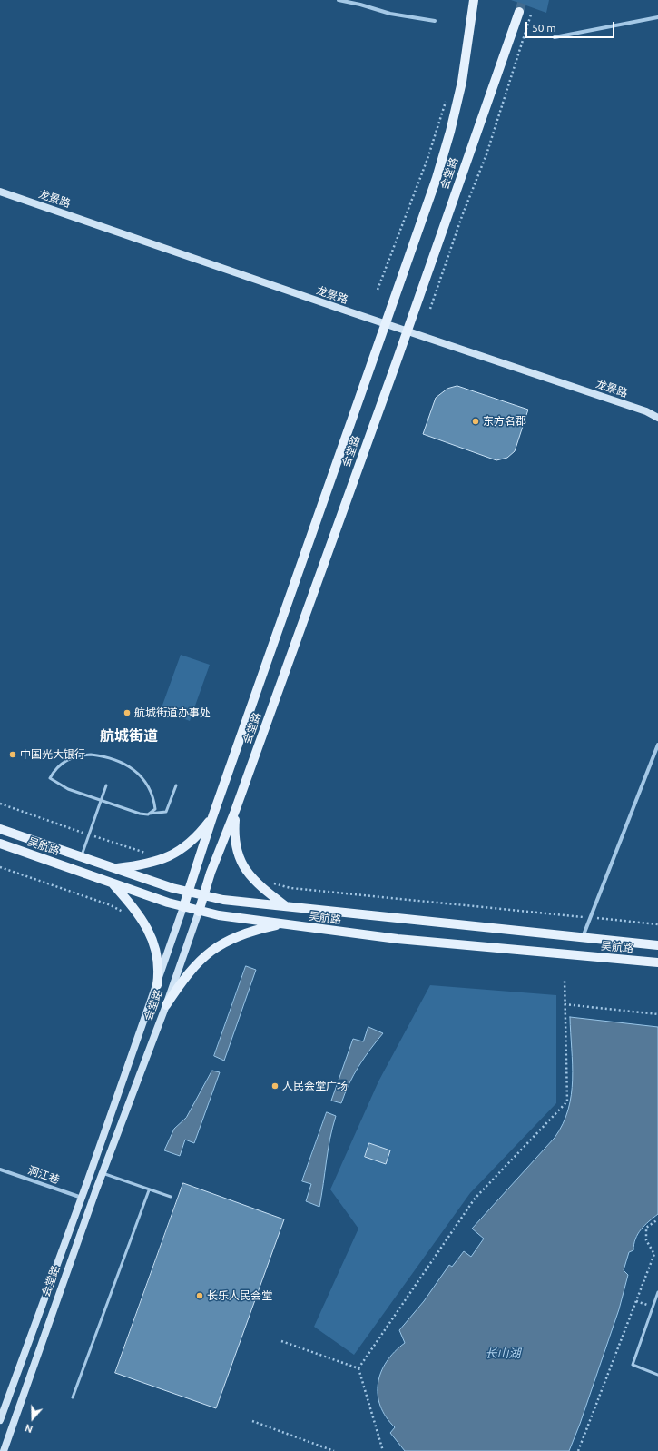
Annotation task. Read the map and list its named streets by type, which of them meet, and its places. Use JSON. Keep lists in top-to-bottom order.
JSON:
{
  "streets": {
    "main road": ["会堂路", "龙景路", "吴航路"],
    "street": ["洞江巷"]
  },
  "crossings": [
    ["会堂路", "龙景路"],
    ["会堂路", "吴航路"],
    ["会堂路", "洞江巷"]
  ],
  "districts": ["航城街道"],
  "water": ["长山湖"],
  "places": [
    "东方名郡",
    "航城街道办事处",
    "中国光大银行",
    "人民会堂广场",
    "长乐人民会堂"
  ],
  "scale_bar": "50 m",
  "north": "bottom"
}
